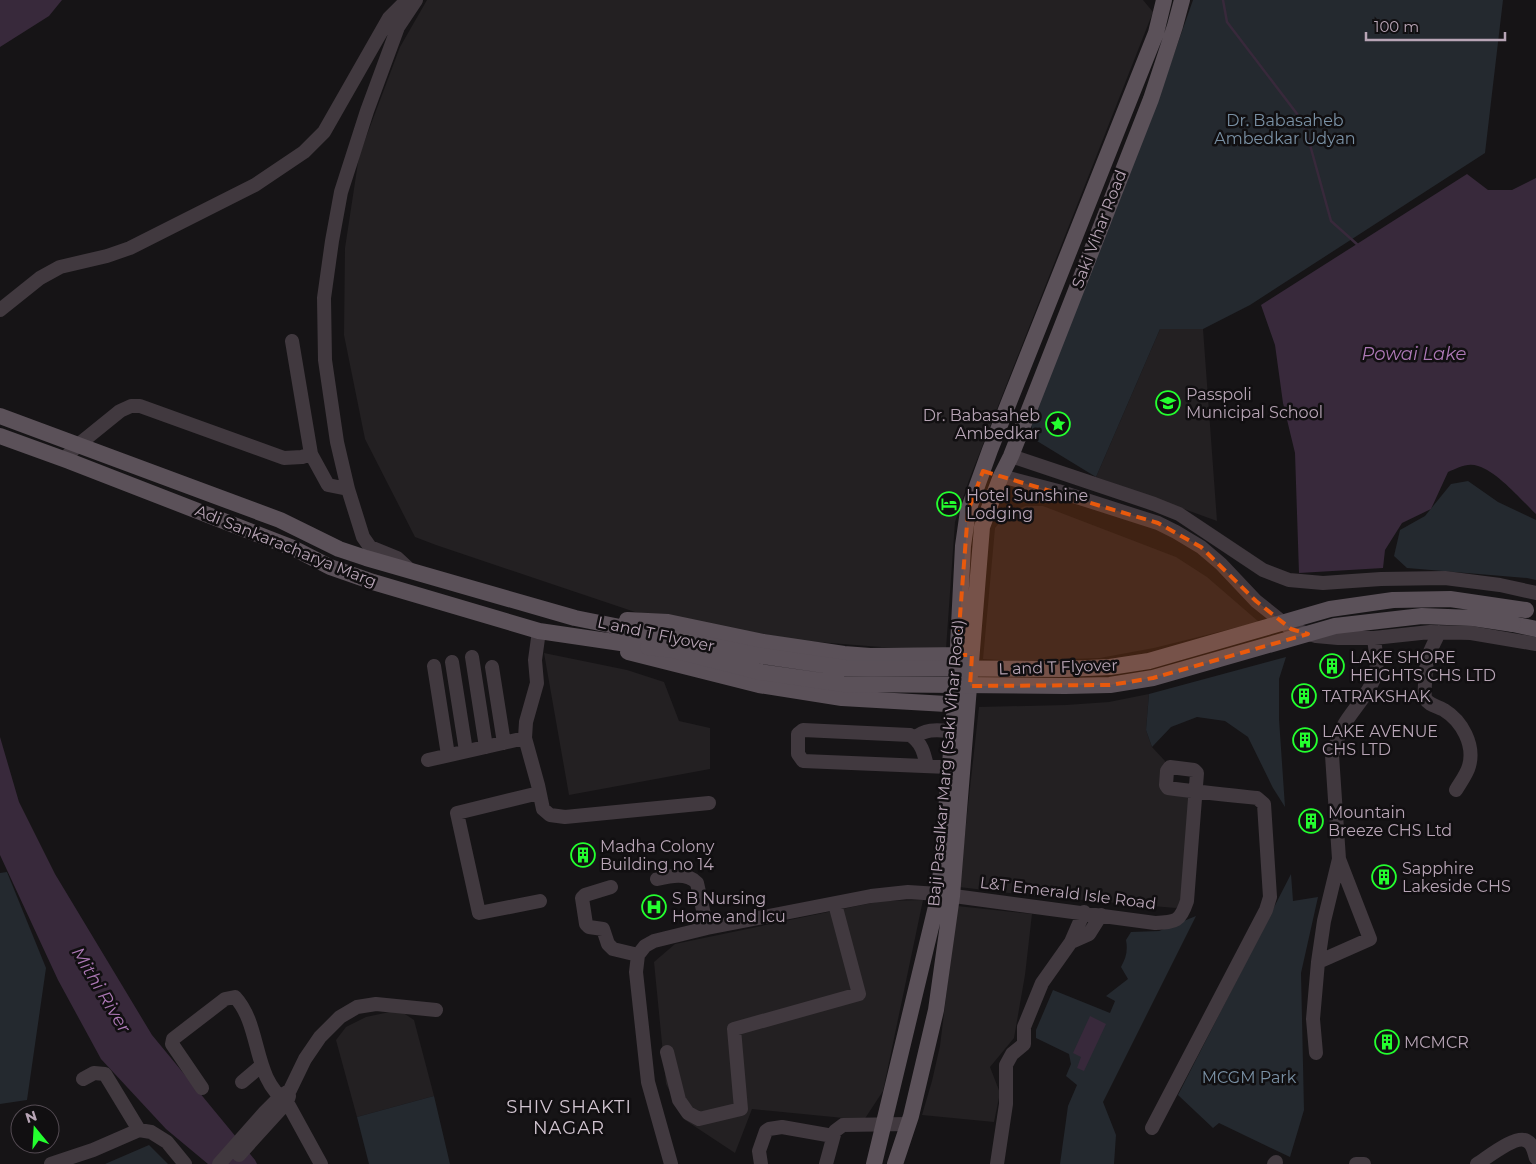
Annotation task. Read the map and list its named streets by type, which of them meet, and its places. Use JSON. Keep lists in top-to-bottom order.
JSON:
{
  "streets": {
    "main road": [
      "Saki Vihar Road",
      "Adi Sankaracharya Marg",
      "L and T Flyover",
      "Baji Pasalkar Marg (Saki Vihar Road)"
    ],
    "street": ["L&T Emerald Isle Road"]
  },
  "crossings": [
    ["Saki Vihar Road", "Baji Pasalkar Marg (Saki Vihar Road)"],
    ["Adi Sankaracharya Marg", "L and T Flyover"],
    ["Baji Pasalkar Marg (Saki Vihar Road)", "L&T Emerald Isle Road"]
  ],
  "districts": ["SHIV SHAKTI NAGAR"],
  "water": ["Powai Lake", "Mithi River"],
  "parks": ["Dr. Babasaheb Ambedkar Udyan", "MCGM Park"],
  "places": {
    "school or university": ["Passpoli Municipal School"],
    "place": ["Dr. Babasaheb Ambedkar"],
    "hotel": ["Hotel Sunshine Lodging"],
    "building": [
      "LAKE SHORE HEIGHTS CHS LTD",
      "TATRAKSHAK",
      "LAKE AVENUE CHS LTD",
      "Mountain Breeze CHS Ltd",
      "Madha Colony Building no 14",
      "Sapphire Lakeside CHS",
      "MCMCR"
    ],
    "hospital": ["S B Nursing Home and Icu"]
  },
  "scale_bar": "100 m",
  "north": "top"
}
